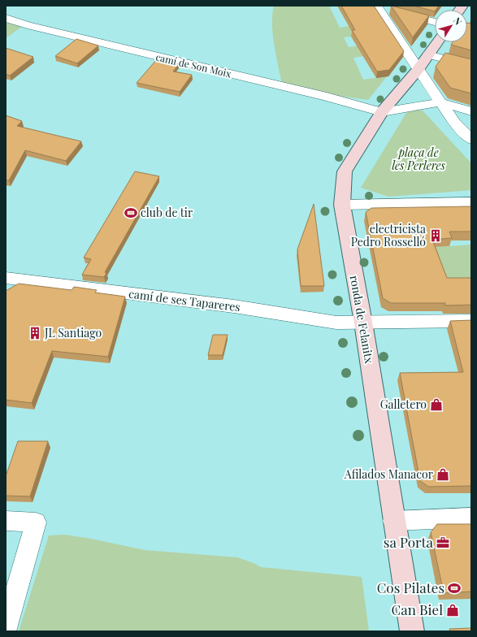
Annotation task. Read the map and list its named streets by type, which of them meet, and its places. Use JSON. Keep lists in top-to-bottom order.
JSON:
{
  "streets": {
    "main road": ["ronda de Felanitx"],
    "street": ["camí de Son Moix", "camí de ses Tapareres"]
  },
  "crossings": [
    ["camí de Son Moix", "ronda de Felanitx"],
    ["camí de ses Tapareres", "ronda de Felanitx"]
  ],
  "parks": ["plaça de les Perleres"],
  "places": {
    "sports": ["club de tir", "Cos Pilates"],
    "building": ["electricista Pedro Rosselló", "JL Santiago"],
    "shop": ["Galletero", "Afilados Manacor", "Can Biel"],
    "office": ["sa Porta"]
  },
  "north": "top right"
}
